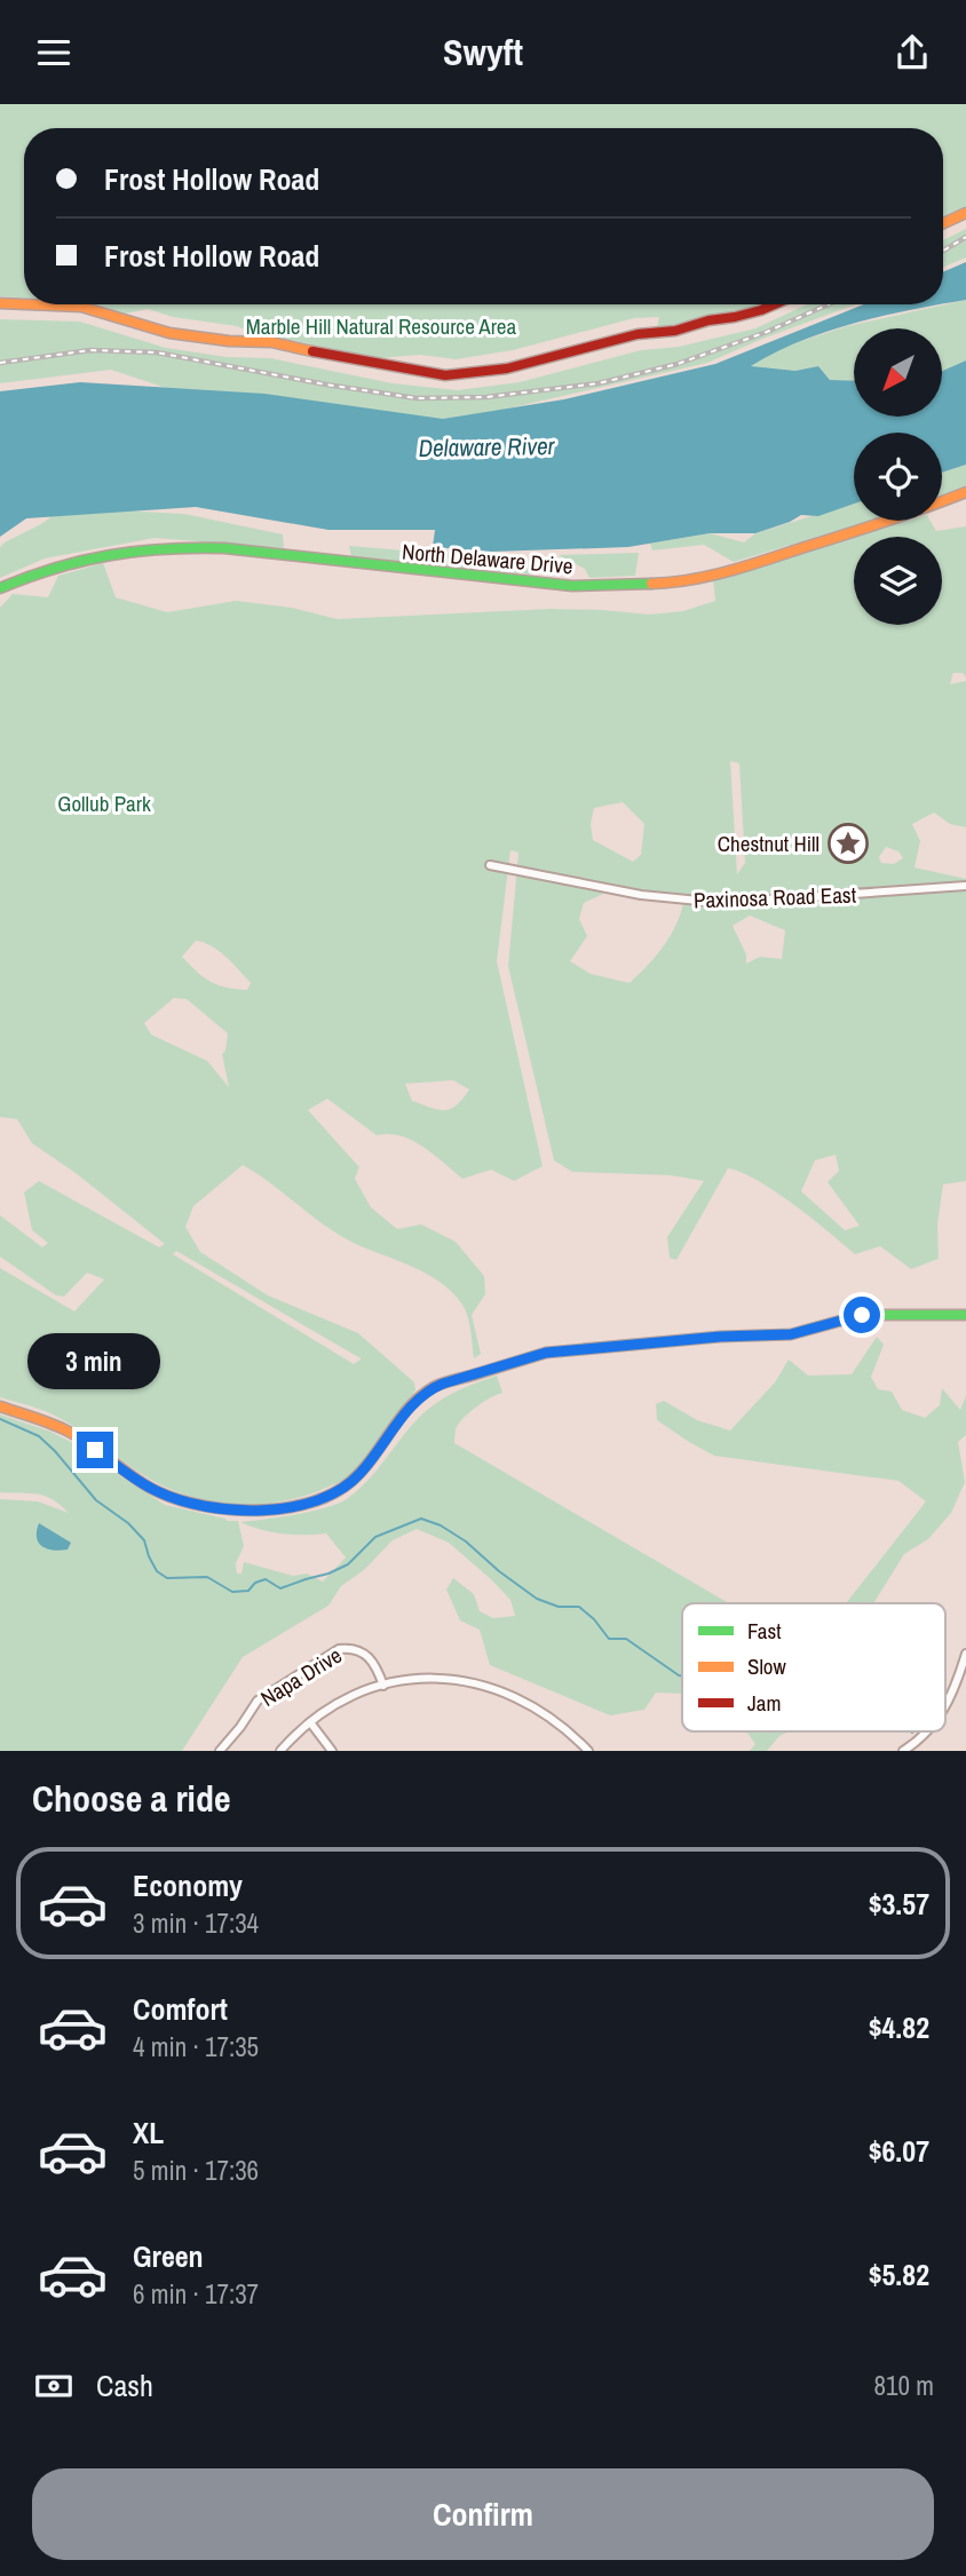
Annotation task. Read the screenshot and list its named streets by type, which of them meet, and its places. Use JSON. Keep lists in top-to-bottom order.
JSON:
{
  "streets": {
    "street": ["North Delaware Drive", "Paxinosa Road East", "Napa Drive"]
  },
  "water": ["Delaware River"],
  "parks": ["Marble Hill Natural Resource Area", "Gollub Park"],
  "places": {
    "place": ["Chestnut Hill"]
  },
  "legend": ["Fast", "Slow", "Jam"],
  "north": "bottom left",
  "page": {
    "header": "Swyft",
    "banner": ["Frost Hollow Road", "Frost Hollow Road"],
    "bubble": "3 min",
    "heading": "Choose a ride",
    "list": [
      {
        "name": "Economy",
        "note": "3 min · 17:34",
        "value": "$3.57"
      },
      {
        "name": "Comfort",
        "note": "4 min · 17:35",
        "value": "$4.82"
      },
      {
        "name": "XL",
        "note": "5 min · 17:36",
        "value": "$6.07"
      },
      {
        "name": "Green",
        "note": "6 min · 17:37",
        "value": "$5.82"
      }
    ],
    "pay": ["Cash", "810 m"],
    "buttons": "Confirm"
  }
}
